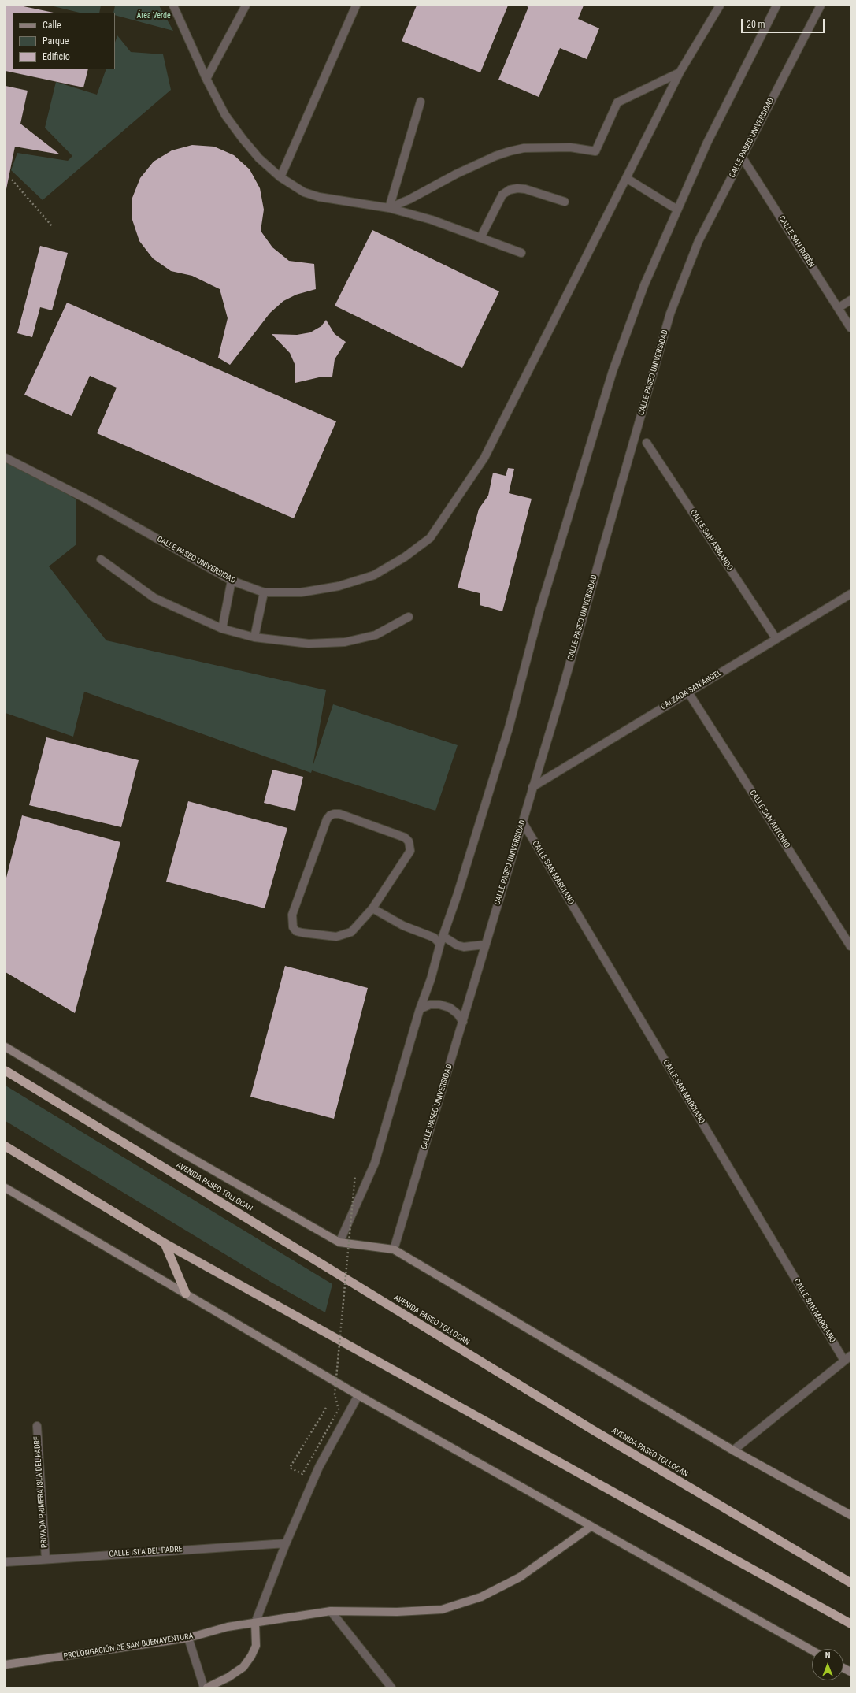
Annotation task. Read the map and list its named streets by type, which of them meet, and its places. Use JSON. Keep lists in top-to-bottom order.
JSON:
{
  "streets": {
    "highway": ["AVENIDA PASEO TOLLOCAN"],
    "main road": ["PROLONGACIÓN DE SAN BUENAVENTURA"],
    "street": [
      "CALLE PASEO UNIVERSIDAD",
      "CALLE SAN RUBÉN",
      "CALLE SAN ARMANDO",
      "CALZADA SAN ÁNGEL",
      "CALLE SAN ANTONIO",
      "CALLE SAN MARCIANO",
      "PRIVADA PRIMERA ISLA DEL PADRE",
      "CALLE ISLA DEL PADRE"
    ]
  },
  "crossings": [
    ["CALLE PASEO UNIVERSIDAD", "CALLE SAN RUBÉN"],
    ["CALLE PASEO UNIVERSIDAD", "CALZADA SAN ÁNGEL"],
    ["CALLE PASEO UNIVERSIDAD", "CALLE SAN MARCIANO"],
    ["CALLE PASEO UNIVERSIDAD", "AVENIDA PASEO TOLLOCAN"],
    ["CALLE SAN ARMANDO", "CALZADA SAN ÁNGEL"],
    ["CALZADA SAN ÁNGEL", "CALLE SAN ANTONIO"],
    ["PRIVADA PRIMERA ISLA DEL PADRE", "CALLE ISLA DEL PADRE"]
  ],
  "parks": ["Área Verde"],
  "legend": ["Calle", "Parque", "Edificio"],
  "scale_bar": "20 m",
  "north": "top"
}
